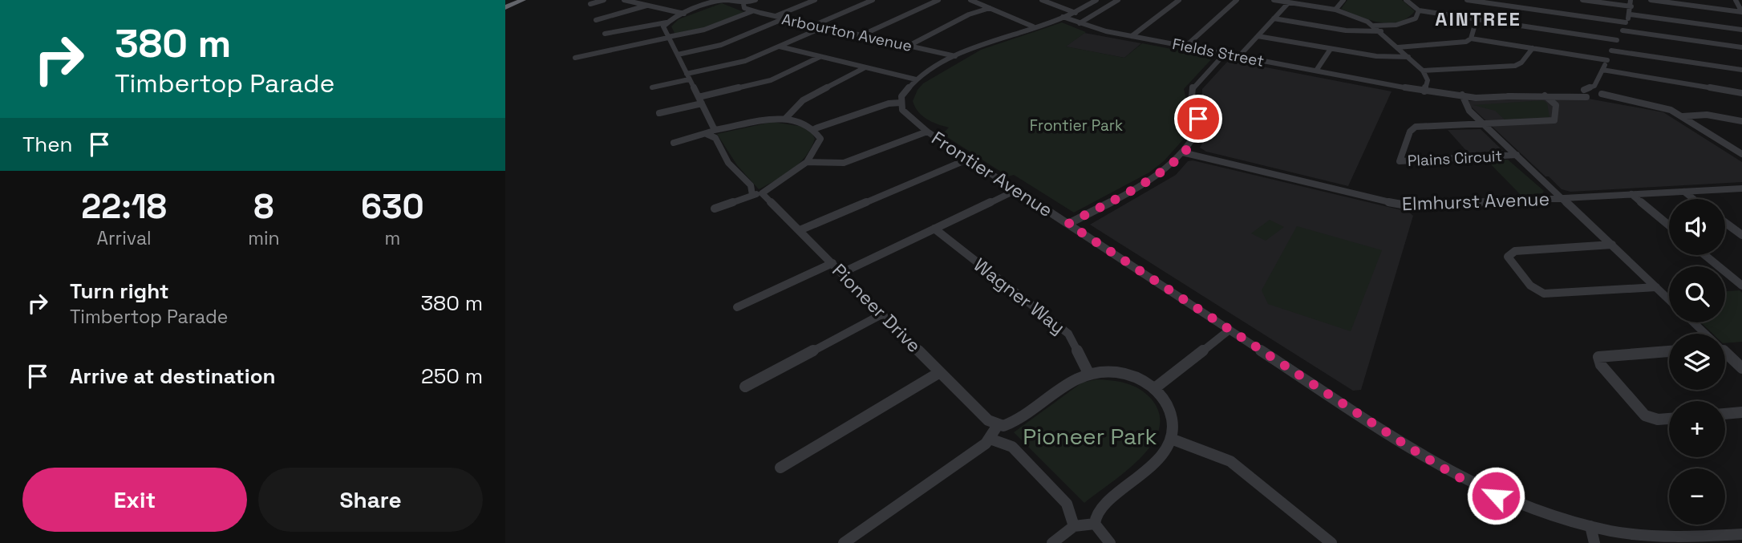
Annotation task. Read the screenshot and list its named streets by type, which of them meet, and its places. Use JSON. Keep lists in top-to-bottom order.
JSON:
{
  "streets": {
    "street": [
      "Arbourton Avenue",
      "Fields Street",
      "Plains Circuit",
      "Frontier Avenue",
      "Elmhurst Avenue",
      "Wagner Way",
      "Pioneer Drive"
    ]
  },
  "districts": ["AINTREE"],
  "parks": ["Frontier Park", "Pioneer Park"],
  "page": {
    "turn": ["380 m", "Timbertop Parade"],
    "then": "Then",
    "eta": [
      "22:18",
      "Arrival",
      "8",
      "min",
      "630",
      "m"
    ],
    "map_buttons": ["+", "−"],
    "list": [
      {
        "name": "Turn right",
        "note": "Timbertop Parade",
        "value": "380 m"
      },
      {
        "name": "Arrive at destination",
        "value": "250 m"
      }
    ],
    "buttons": ["Exit", "Share"]
  }
}
